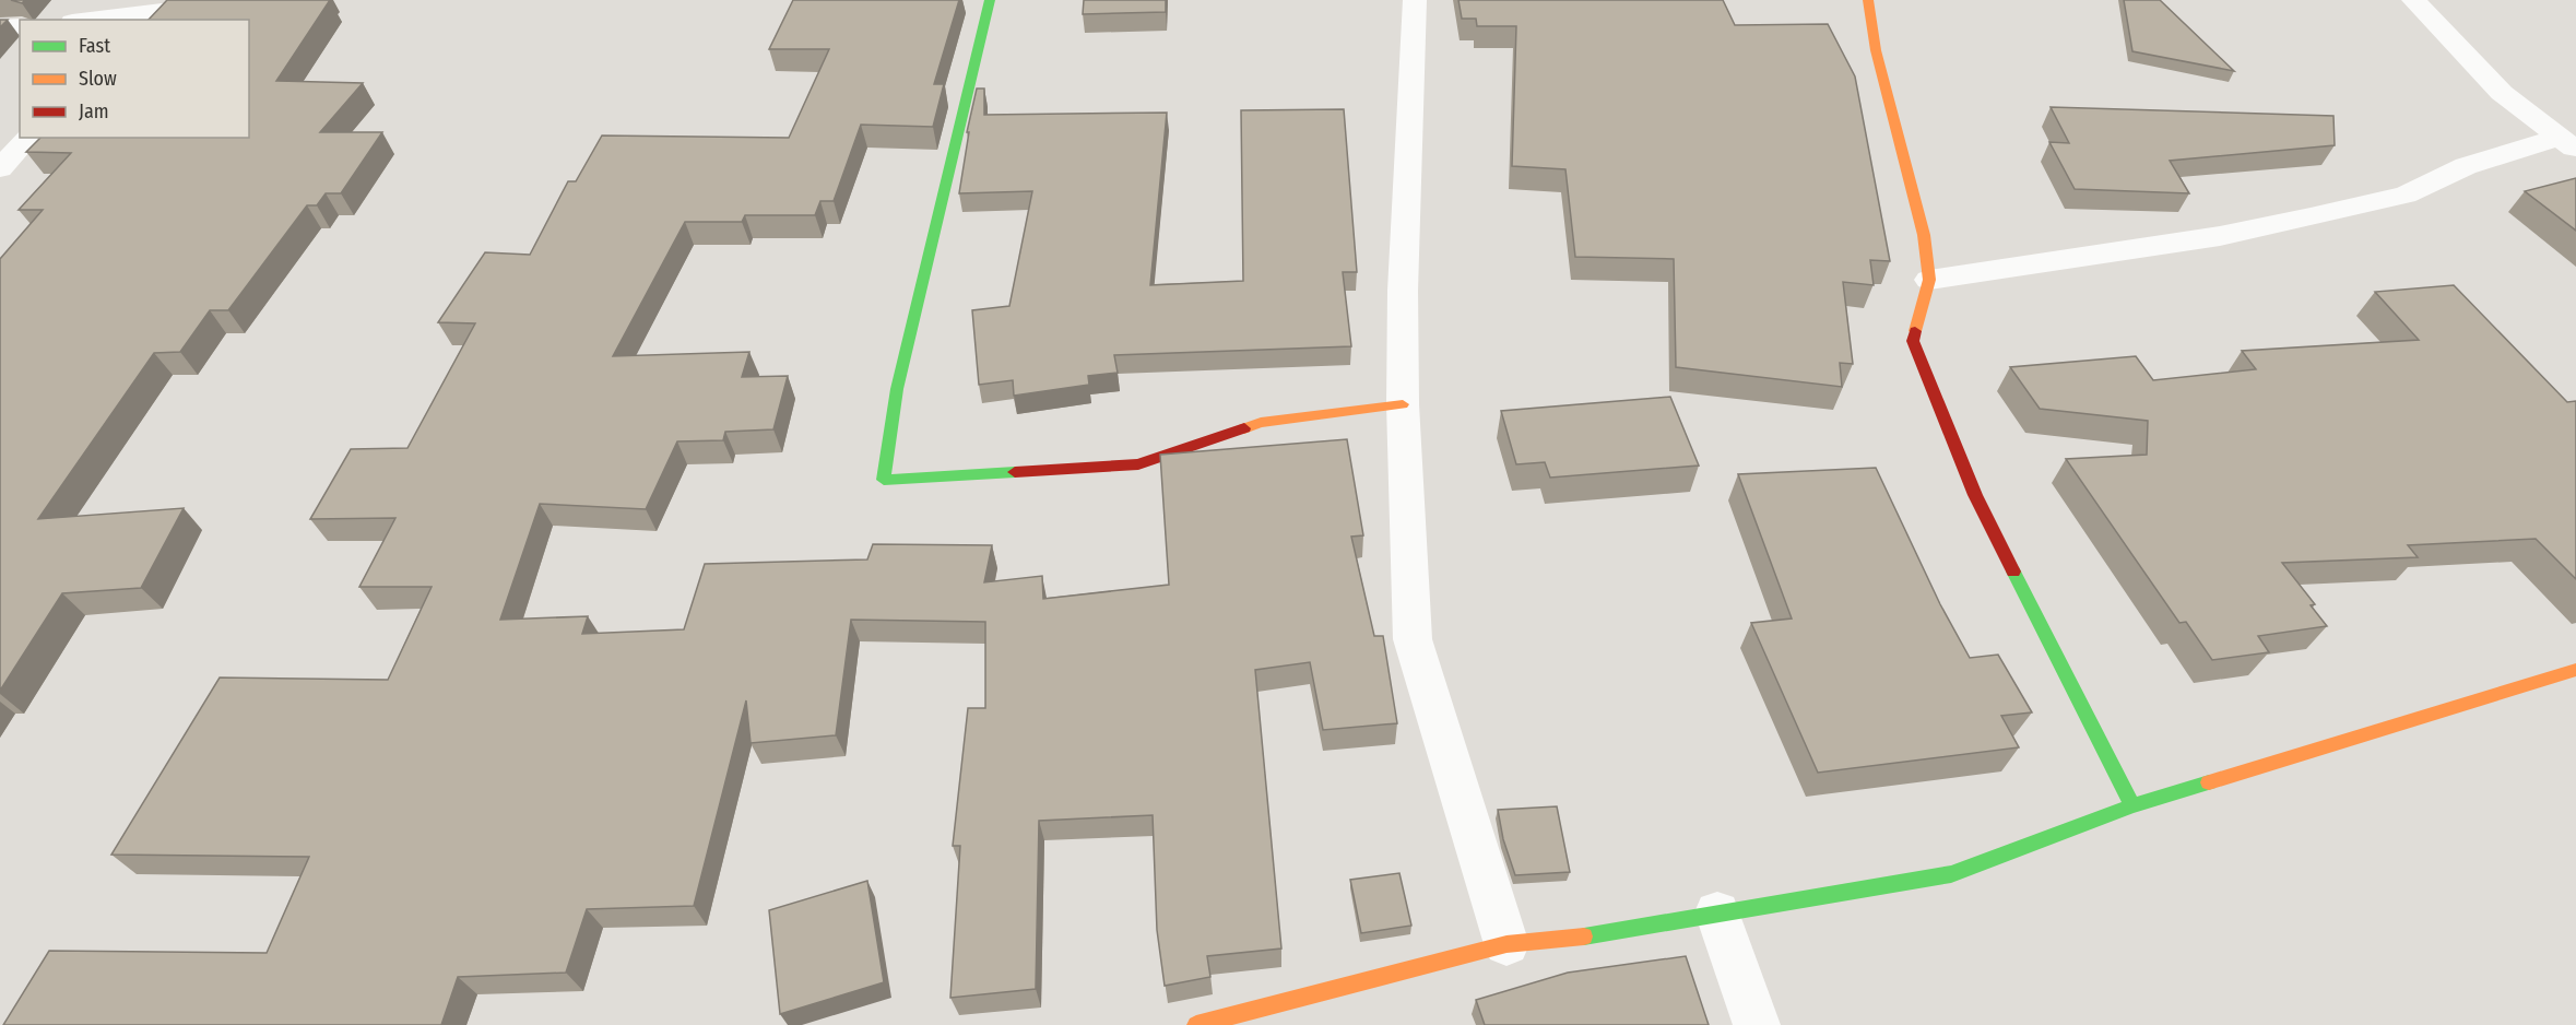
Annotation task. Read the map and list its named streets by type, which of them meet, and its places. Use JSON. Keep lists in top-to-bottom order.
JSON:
{
  "legend": ["Fast", "Slow", "Jam"]
}
